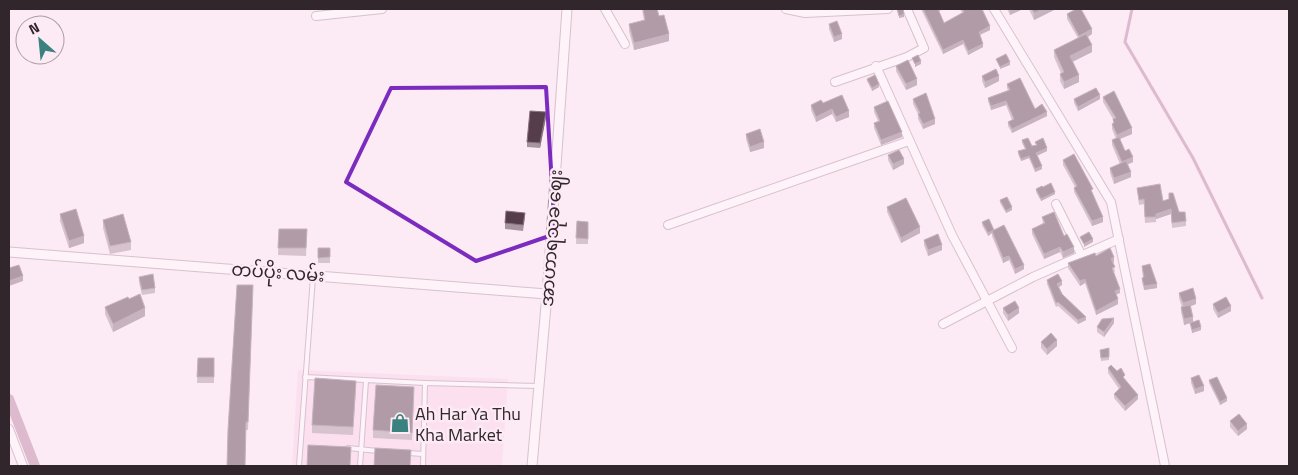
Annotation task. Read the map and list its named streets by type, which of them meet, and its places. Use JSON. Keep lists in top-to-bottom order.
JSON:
{
  "streets": {
    "street": ["အာဟာရသုခ ဈေး", "တပ်ပိုး လမ်း"]
  },
  "crossings": [
    ["အာဟာရသုခ ဈေး", "တပ်ပိုး လမ်း"]
  ],
  "places": {
    "shop": ["Ah Har Ya Thu Kha Market"]
  },
  "north": "top left"
}
